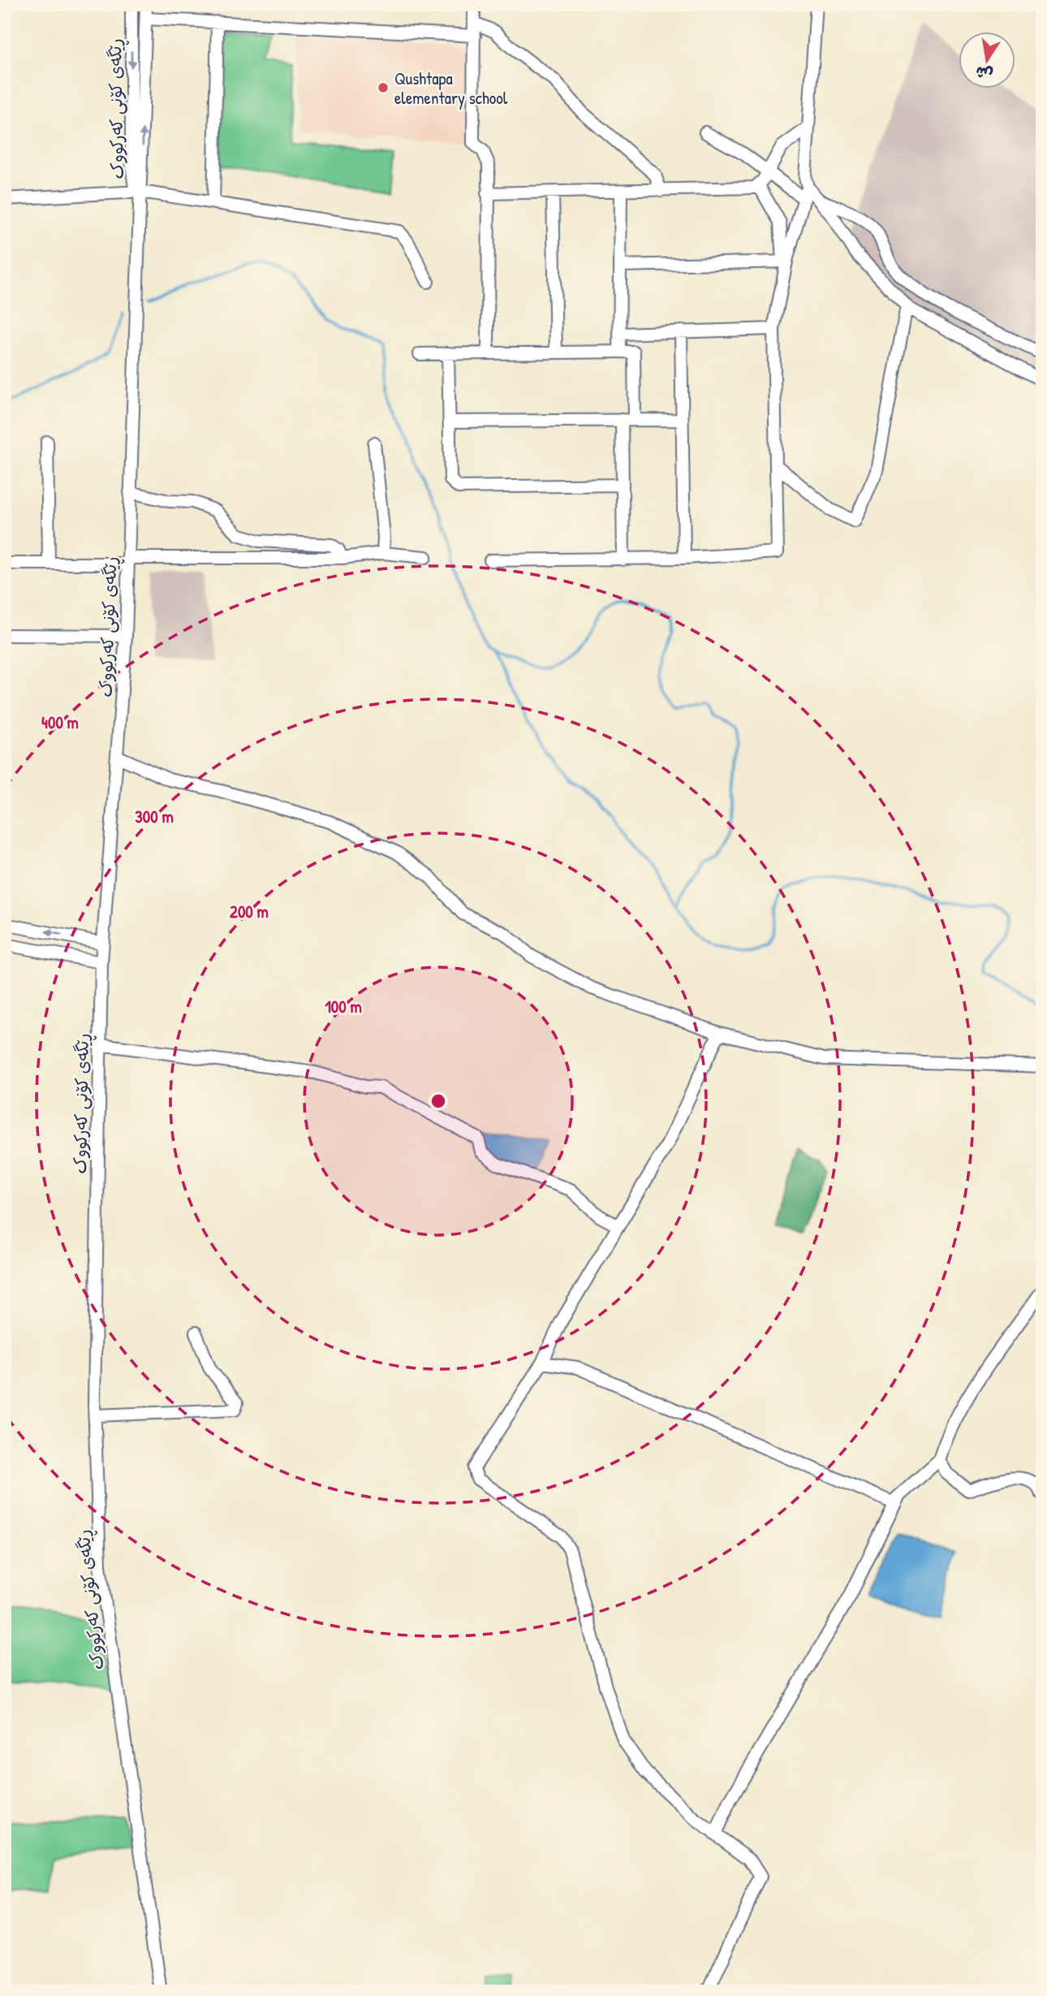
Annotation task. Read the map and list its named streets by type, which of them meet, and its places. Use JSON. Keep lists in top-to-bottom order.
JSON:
{
  "streets": {
    "street": ["ڕێگەی کۆنی کەرکووک"]
  },
  "places": ["Qushtapa elementary school"],
  "north": "bottom",
  "rings": [
    "400 m",
    "300 m",
    "200 m",
    "100 m"
  ]
}
